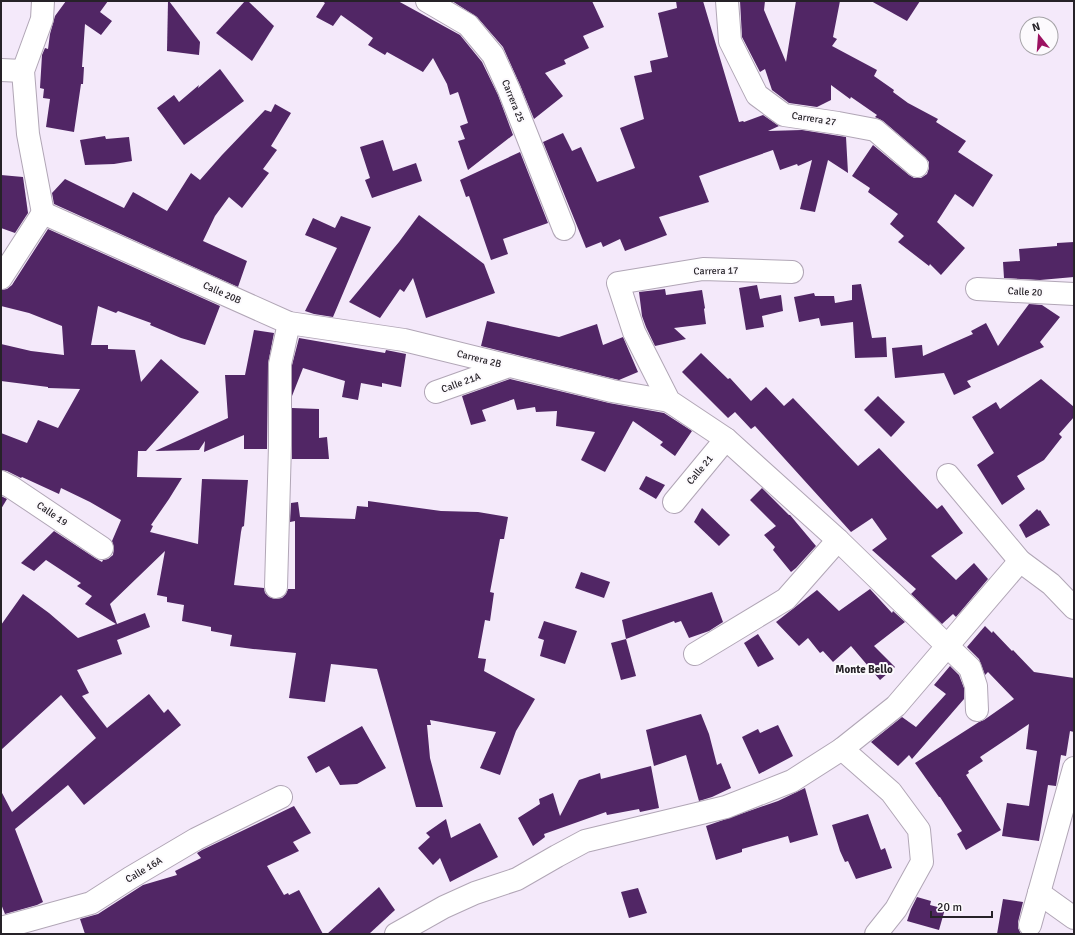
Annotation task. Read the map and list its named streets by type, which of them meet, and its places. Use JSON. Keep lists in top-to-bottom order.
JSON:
{
  "streets": {
    "street": [
      "Carrera 25",
      "Carrera 27",
      "Carrera 17",
      "Calle 20",
      "Calle 20B",
      "Carrera 2B",
      "Calle 21A",
      "Calle 21",
      "Calle 19",
      "Calle 16A"
    ]
  },
  "crossings": [
    ["Carrera 17", "Carrera 2B"],
    ["Calle 20B", "Carrera 2B"],
    ["Carrera 2B", "Calle 21A"]
  ],
  "districts": ["Monte Bello"],
  "scale_bar": "20 m",
  "north": "top"
}
